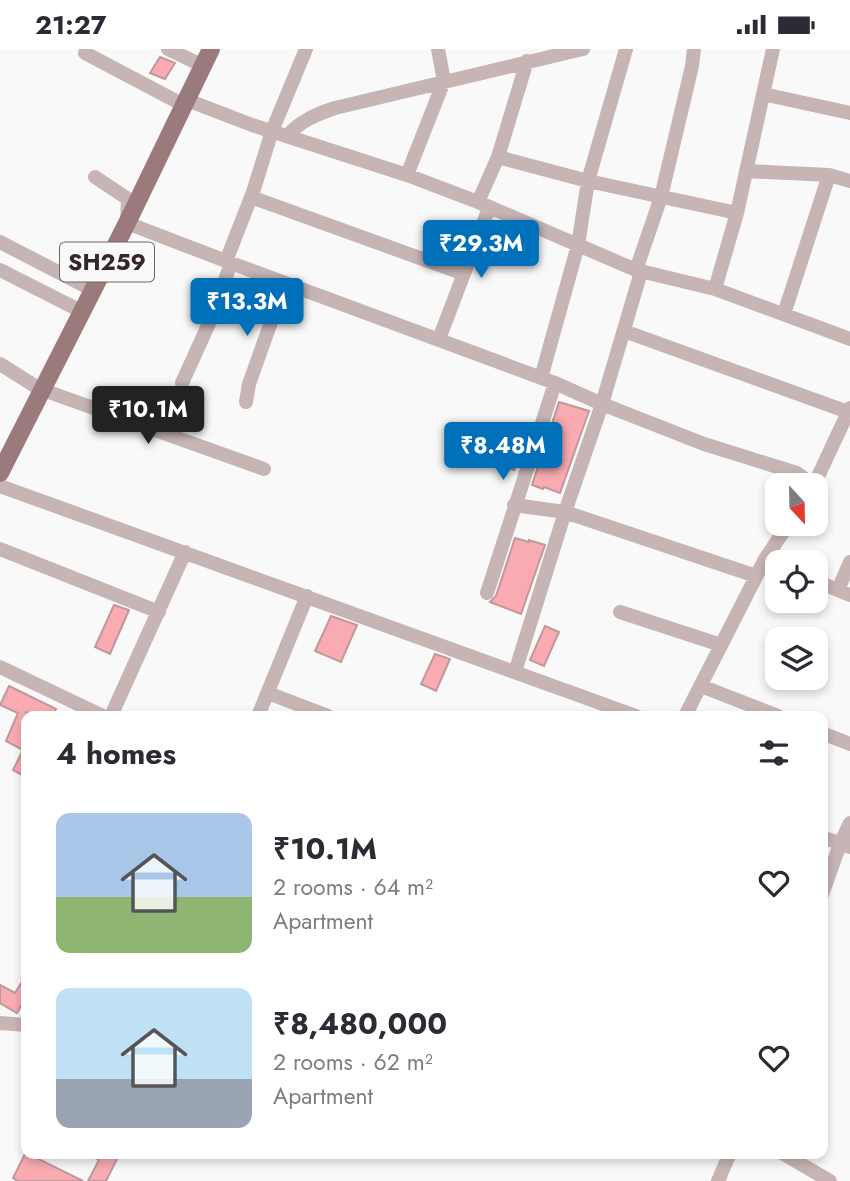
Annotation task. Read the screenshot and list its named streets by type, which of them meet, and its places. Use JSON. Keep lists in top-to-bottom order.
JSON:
{
  "streets": {
    "main road": ["SH259"]
  },
  "north": "bottom",
  "page": {
    "status": "21:27",
    "price": [
      "₹29.3M",
      "₹13.3M",
      "₹10.1M",
      "₹8.48M"
    ],
    "heading": "4 homes",
    "list": [
      {
        "name": "₹10.1M",
        "note": "2 rooms · 64 m² · Apartment"
      },
      {
        "name": "₹8,480,000",
        "note": "2 rooms · 62 m² · Apartment"
      }
    ]
  }
}
